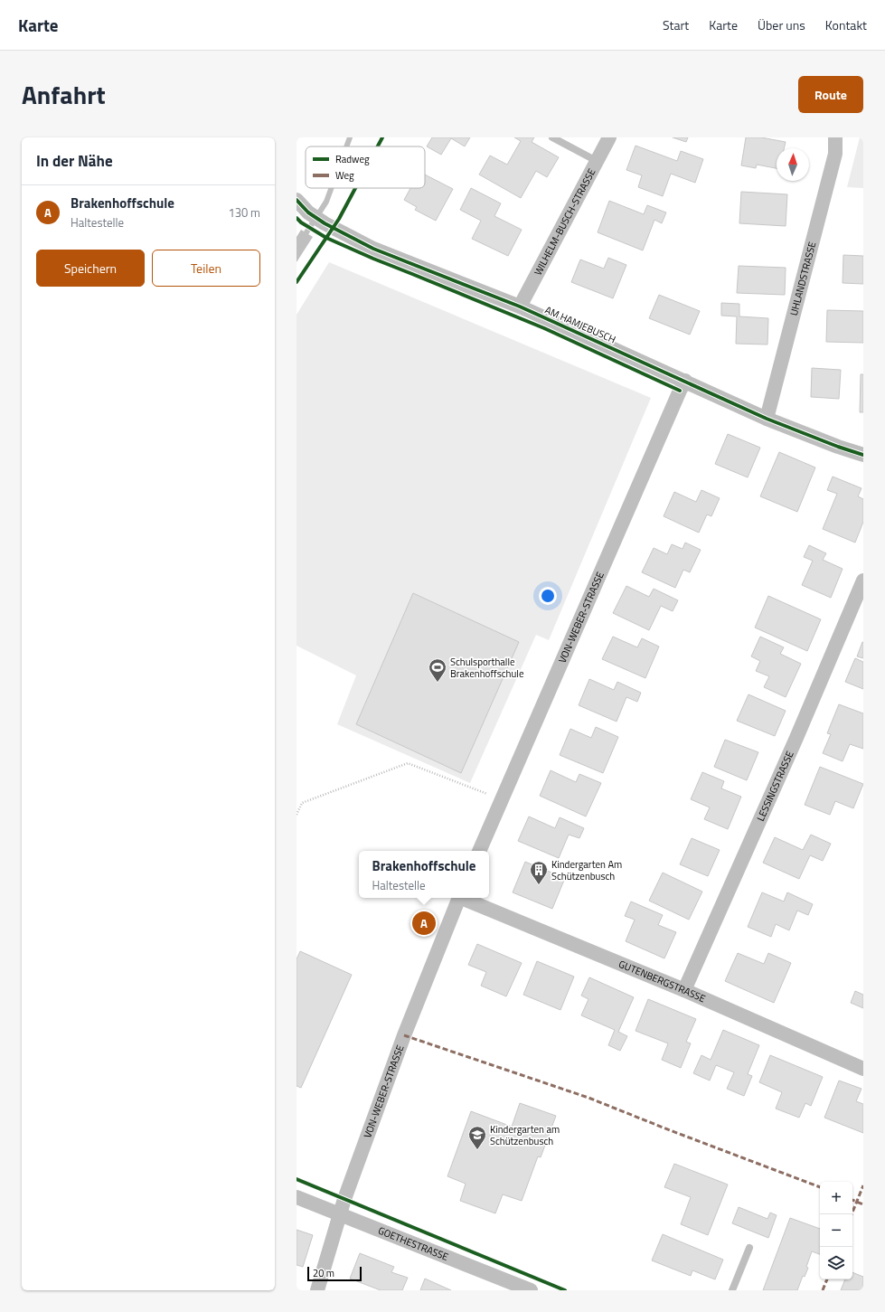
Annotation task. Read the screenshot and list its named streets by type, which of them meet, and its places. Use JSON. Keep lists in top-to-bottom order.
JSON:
{
  "streets": {
    "street": [
      "WILHELM-BUSCH-STRASSE",
      "UHLANDSTRASSE",
      "AM HAMJEBUSCH",
      "VON-WEBER-STRASSE",
      "LESSINGSTRASSE",
      "GUTENBERGSTRASSE",
      "GOETHESTRASSE"
    ]
  },
  "crossings": [
    ["WILHELM-BUSCH-STRASSE", "AM HAMJEBUSCH"],
    ["UHLANDSTRASSE", "AM HAMJEBUSCH"],
    ["AM HAMJEBUSCH", "VON-WEBER-STRASSE"],
    ["VON-WEBER-STRASSE", "GOETHESTRASSE"],
    ["LESSINGSTRASSE", "GUTENBERGSTRASSE"]
  ],
  "places": {
    "sports": ["Schulsporthalle Brakenhoffschule"],
    "building": ["Kindergarten Am Schützenbusch"],
    "school or university": ["Kindergarten am Schützenbusch"]
  },
  "legend": ["Radweg", "Weg"],
  "scale_bar": "20 m",
  "north": "top",
  "page": {
    "header": "Karte",
    "nav": [
      "Start",
      "Karte",
      "Über uns",
      "Kontakt"
    ],
    "title": "Anfahrt",
    "buttons": [
      "Route",
      ["Speichern", "Teilen"]
    ],
    "heading": "In der Nähe",
    "list": [
      {
        "mark": "A",
        "name": "Brakenhoffschule",
        "note": "Haltestelle",
        "value": "130 m"
      }
    ],
    "popup": ["Brakenhoffschule", "Haltestelle"],
    "pins": "A",
    "map_buttons": ["+", "−"],
    "scale": "20 m"
  }
}
